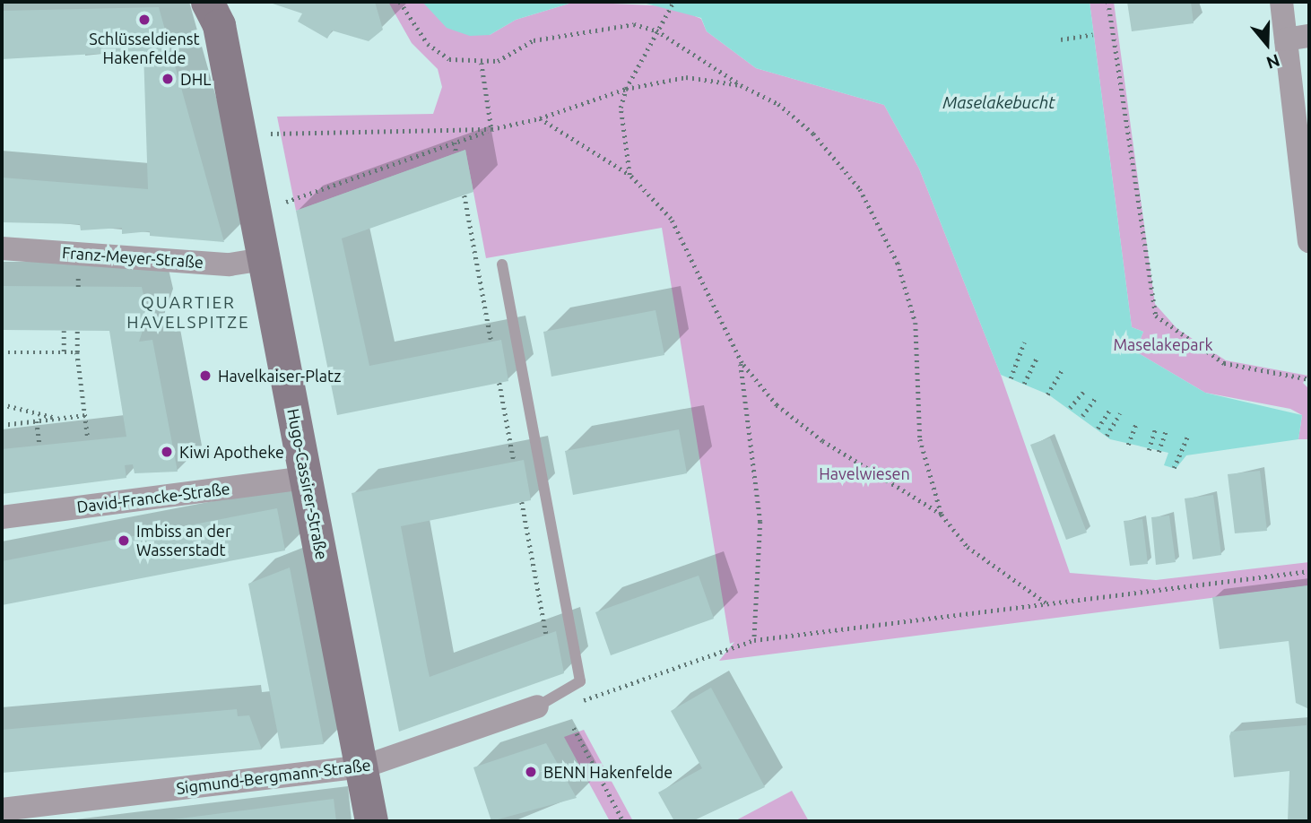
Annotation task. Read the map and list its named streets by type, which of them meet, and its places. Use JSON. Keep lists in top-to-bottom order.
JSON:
{
  "streets": {
    "street": [
      "Franz-Meyer-Straße",
      "Hugo-Cassirer-Straße",
      "David-Francke-Straße",
      "Sigmund-Bergmann-Straße"
    ]
  },
  "crossings": [
    ["Franz-Meyer-Straße", "Hugo-Cassirer-Straße"],
    ["Hugo-Cassirer-Straße", "David-Francke-Straße"],
    ["Hugo-Cassirer-Straße", "Sigmund-Bergmann-Straße"]
  ],
  "districts": ["QUARTIER HAVELSPITZE"],
  "water": ["Maselakebucht"],
  "parks": ["Maselakepark", "Havelwiesen"],
  "places": [
    "Schlüsseldienst Hakenfelde",
    "DHL",
    "Havelkaiser-Platz",
    "Kiwi Apotheke",
    "Imbiss an der Wasserstadt",
    "BENN Hakenfelde"
  ],
  "north": "bottom"
}
